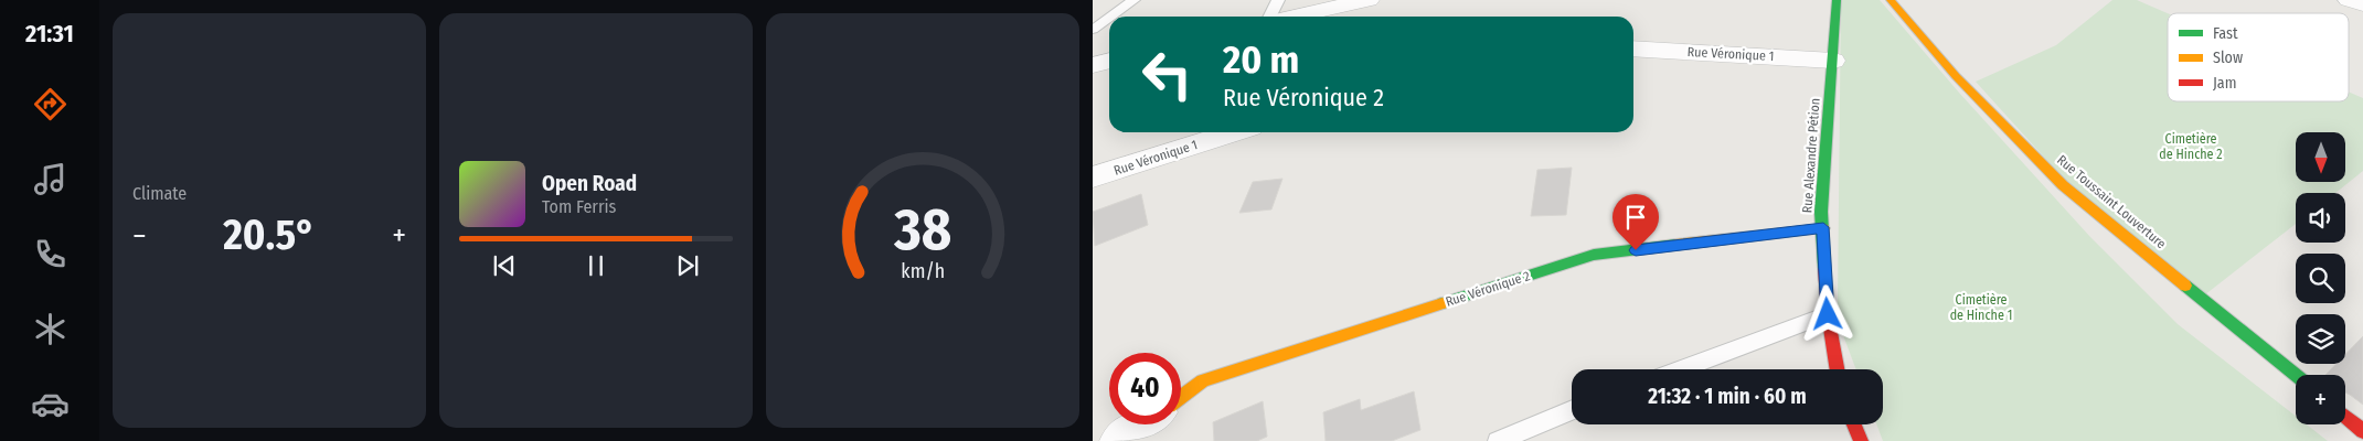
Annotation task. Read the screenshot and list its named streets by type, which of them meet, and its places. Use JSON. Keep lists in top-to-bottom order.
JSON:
{
  "streets": {
    "street": [
      "Rue Véronique 1",
      "Rue Alexandre Pétion",
      "Rue Toussaint Louverture",
      "Rue Véronique 2"
    ]
  },
  "crossings": [
    ["Rue Véronique 1", "Rue Alexandre Pétion"],
    ["Rue Alexandre Pétion", "Rue Véronique 2"]
  ],
  "parks": ["Cimetière de Hinche 2", "Cimetière de Hinche 1"],
  "legend": ["Fast", "Slow", "Jam"],
  "north": "bottom",
  "page": {
    "tabs": "21:31",
    "tile": "Climate",
    "turn": ["20 m", "Rue Véronique 2"],
    "map_buttons": "+",
    "song": ["Open Road", "Tom Ferris"],
    "heat": ["−", "20.5°", "+"],
    "limit": "40",
    "trip": "21:32 · 1 min · 60 m",
    "gauge": ["38", "km/h"]
  }
}
